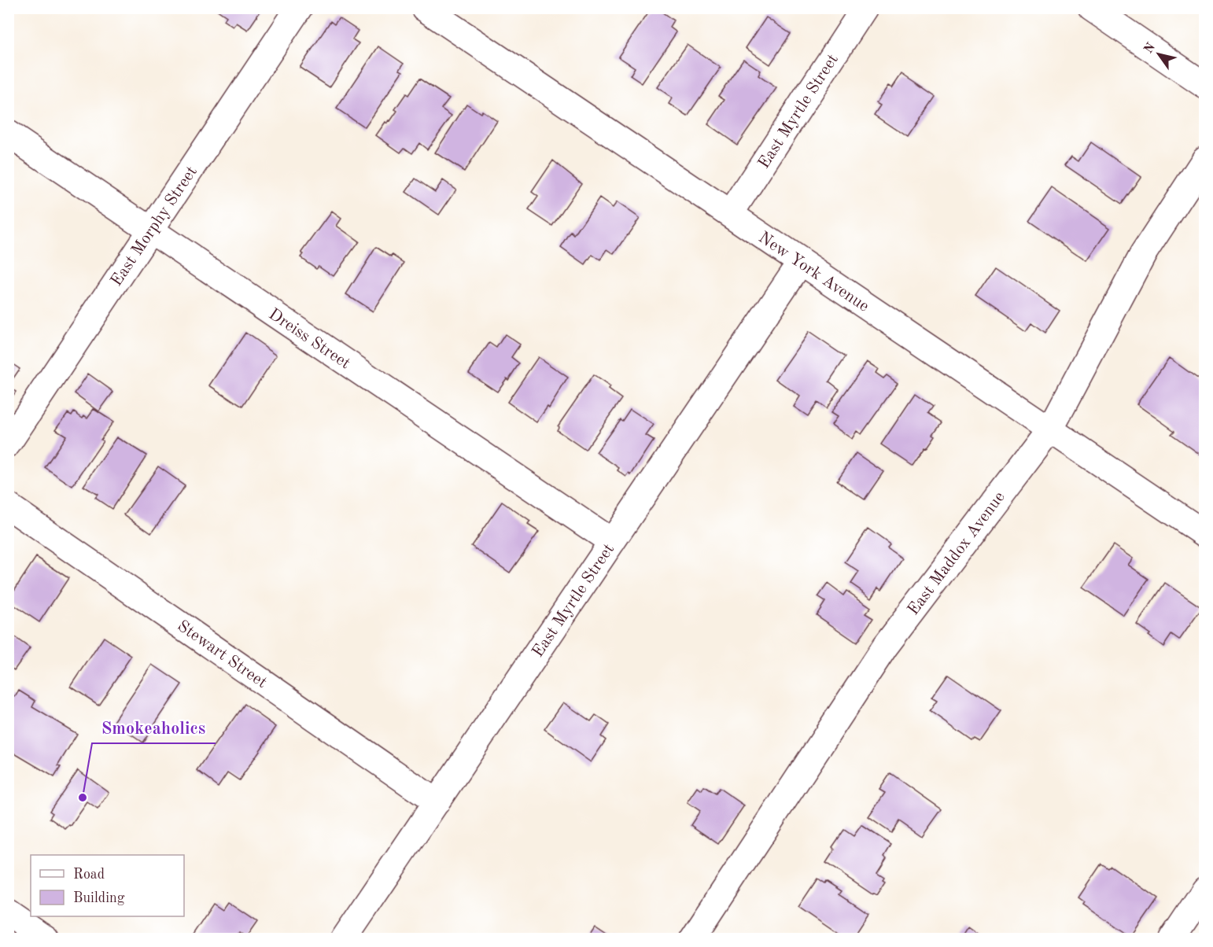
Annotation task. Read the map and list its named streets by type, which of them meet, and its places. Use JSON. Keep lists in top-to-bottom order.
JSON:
{
  "streets": {
    "street": [
      "East Myrtle Street",
      "East Morphy Street",
      "New York Avenue",
      "Dreiss Street",
      "East Maddox Avenue",
      "Stewart Street"
    ]
  },
  "crossings": [
    ["East Myrtle Street", "New York Avenue"],
    ["East Myrtle Street", "Dreiss Street"],
    ["East Myrtle Street", "Stewart Street"],
    ["East Morphy Street", "Dreiss Street"],
    ["New York Avenue", "East Maddox Avenue"]
  ],
  "places": ["Smokeaholics"],
  "legend": ["Road", "Building"],
  "north": "top left"
}
